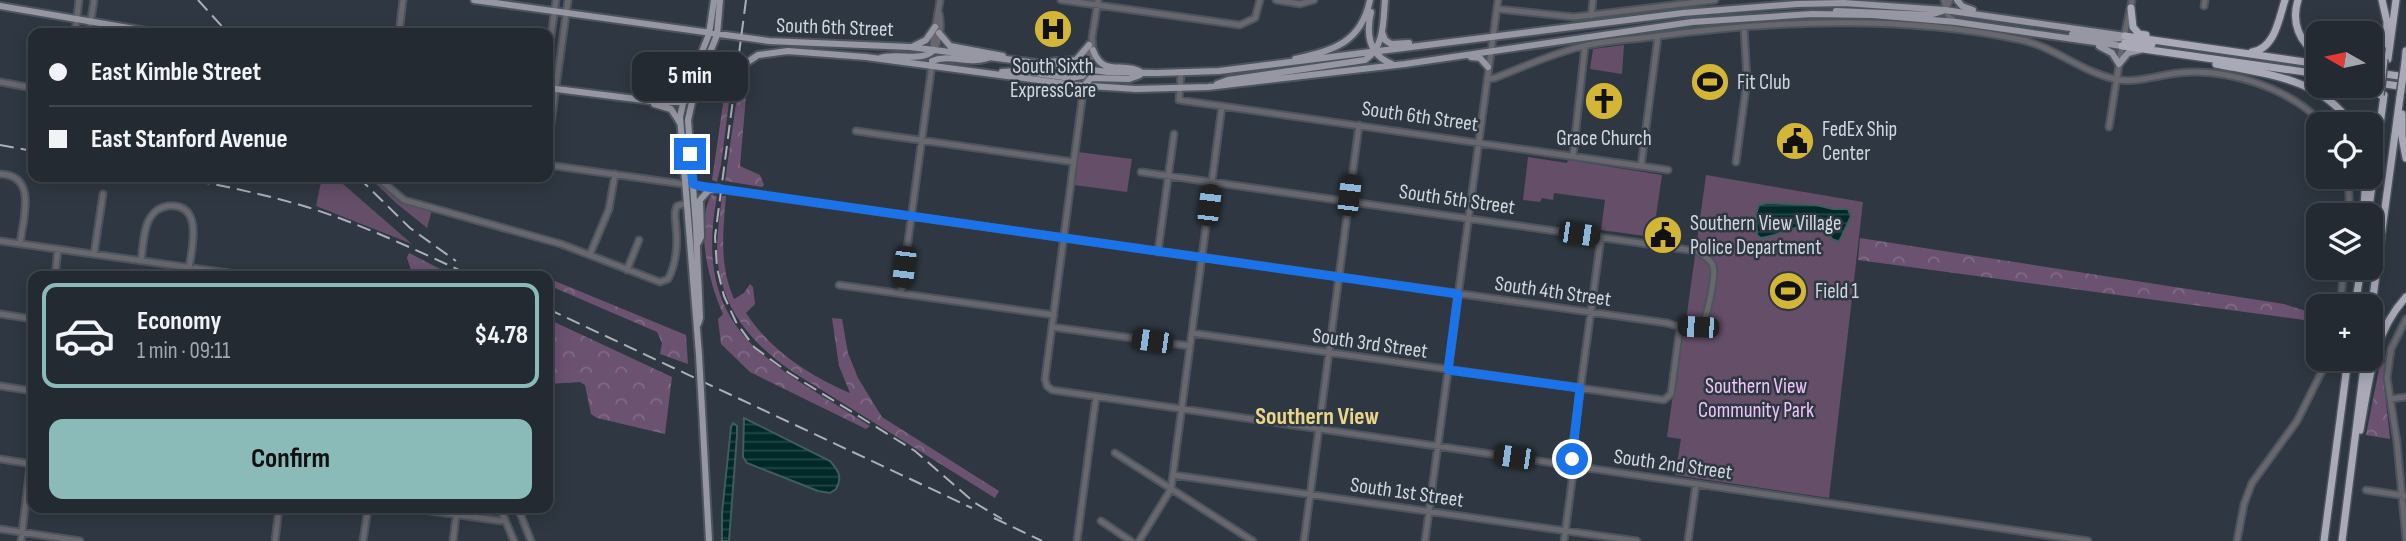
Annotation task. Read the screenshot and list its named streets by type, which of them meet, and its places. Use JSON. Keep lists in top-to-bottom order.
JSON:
{
  "streets": {
    "main road": ["South 6th Street"],
    "street": [
      "South 5th Street",
      "South 4th Street",
      "South 3rd Street",
      "South 2nd Street",
      "South 1st Street"
    ]
  },
  "crossings": [
    ["South 5th Street", "South 4th Street"],
    ["South 5th Street", "South 3rd Street"],
    ["South 4th Street", "South 3rd Street"]
  ],
  "districts": ["Southern View"],
  "parks": ["Southern View Community Park"],
  "places": {
    "hospital": ["South Sixth ExpressCare"],
    "sports": ["Fit Club", "Field 1"],
    "church": ["Grace Church"],
    "public building": ["FedEx Ship Center", "Southern View Village Police Department"]
  },
  "north": "left",
  "page": {
    "map_buttons": "+",
    "banner": ["East Kimble Street", "East Stanford Avenue"],
    "bubble": "5 min",
    "list": [
      {
        "name": "Economy",
        "note": "1 min · 09:11",
        "value": "$4.78"
      }
    ],
    "buttons": "Confirm"
  }
}
